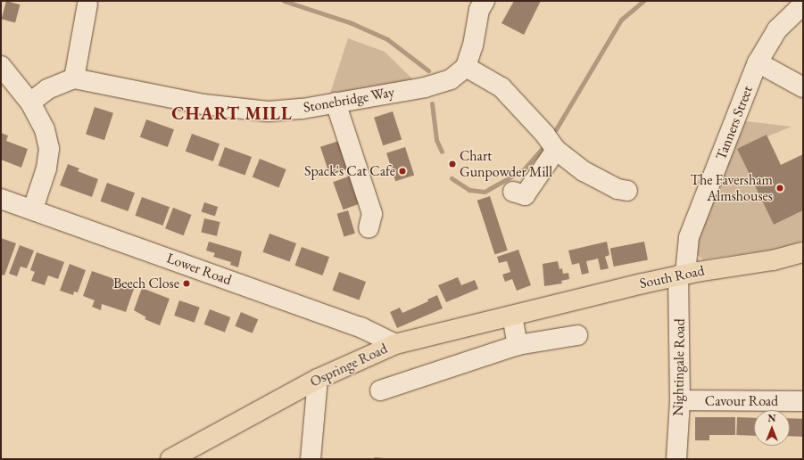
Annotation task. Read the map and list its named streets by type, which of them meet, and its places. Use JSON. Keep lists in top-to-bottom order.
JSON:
{
  "streets": {
    "main road": ["South Road", "Ospringe Road"],
    "street": [
      "Stonebridge Way",
      "Tanners Street",
      "Lower Road",
      "Nightingale Road",
      "Cavour Road"
    ]
  },
  "crossings": [
    ["Tanners Street", "South Road"],
    ["Tanners Street", "Nightingale Road"],
    ["Lower Road", "Ospringe Road"],
    ["South Road", "Ospringe Road"],
    ["South Road", "Nightingale Road"],
    ["Nightingale Road", "Cavour Road"]
  ],
  "districts": ["CHART MILL"],
  "places": [
    "Chart Gunpowder Mill",
    "Spack's Cat Cafe",
    "The Faversham Almshouses",
    "Beech Close"
  ],
  "north": "top"
}
